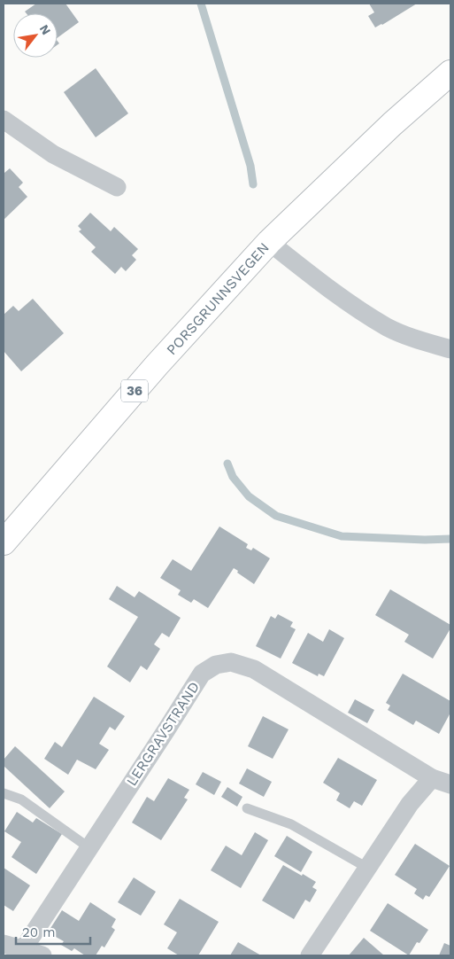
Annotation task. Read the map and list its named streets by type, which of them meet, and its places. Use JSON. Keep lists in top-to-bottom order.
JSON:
{
  "streets": {
    "highway": ["PORSGRUNNSVEGEN", "36"],
    "street": ["LERGRAVSTRAND"]
  },
  "scale_bar": "20 m",
  "north": "top right"
}
